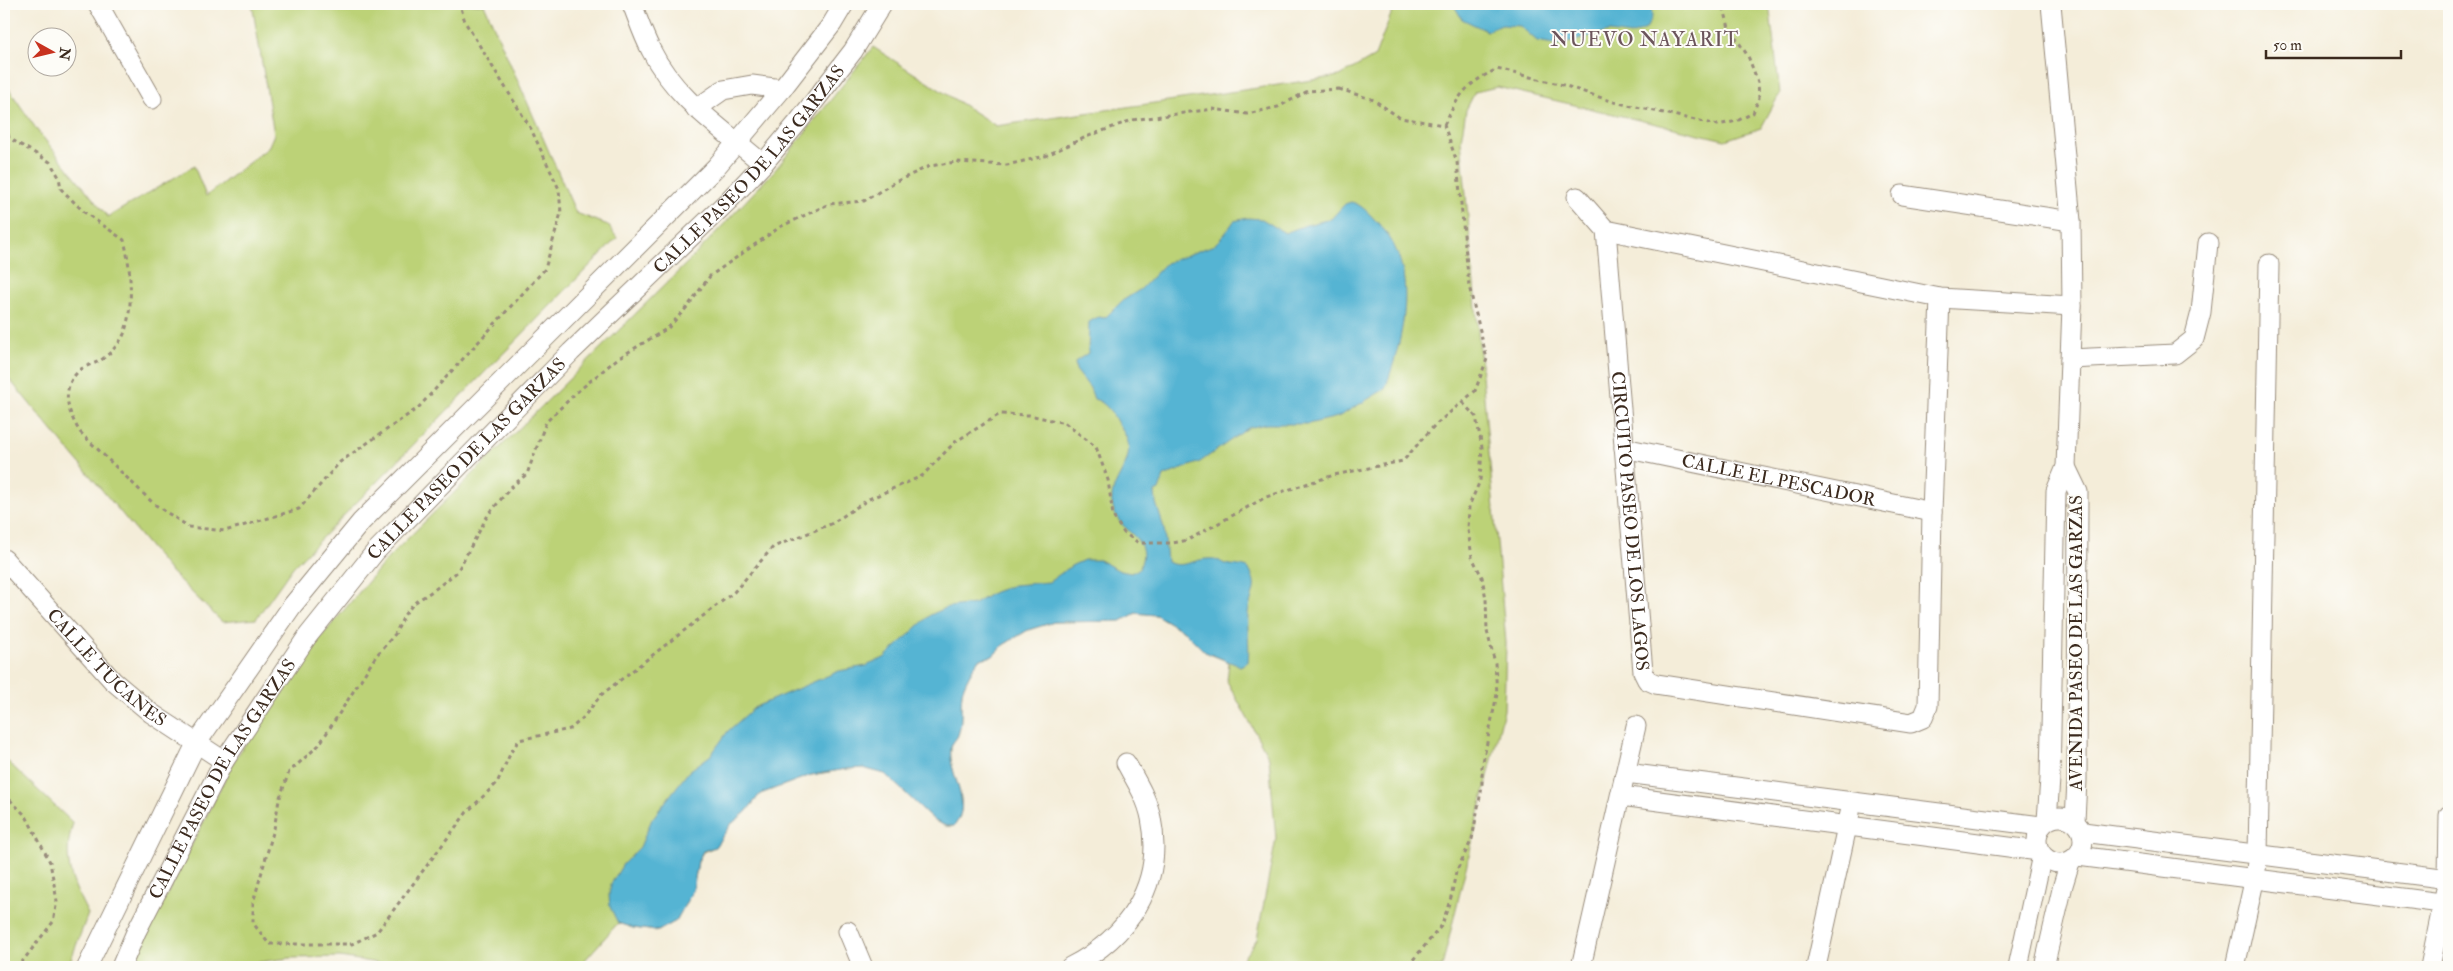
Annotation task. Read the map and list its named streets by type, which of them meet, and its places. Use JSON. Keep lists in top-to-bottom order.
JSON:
{
  "streets": {
    "street": [
      "CALLE PASEO DE LAS GARZAS",
      "CALLE EL PESCADOR",
      "CIRCUITO PASEO DE LOS LAGOS",
      "AVENIDA PASEO DE LAS GARZAS",
      "CALLE TUCANES"
    ]
  },
  "crossings": [
    ["CALLE PASEO DE LAS GARZAS", "CALLE TUCANES"],
    ["CALLE EL PESCADOR", "CIRCUITO PASEO DE LOS LAGOS"]
  ],
  "districts": ["NUEVO NAYARIT"],
  "scale_bar": "50 m",
  "north": "right"
}
